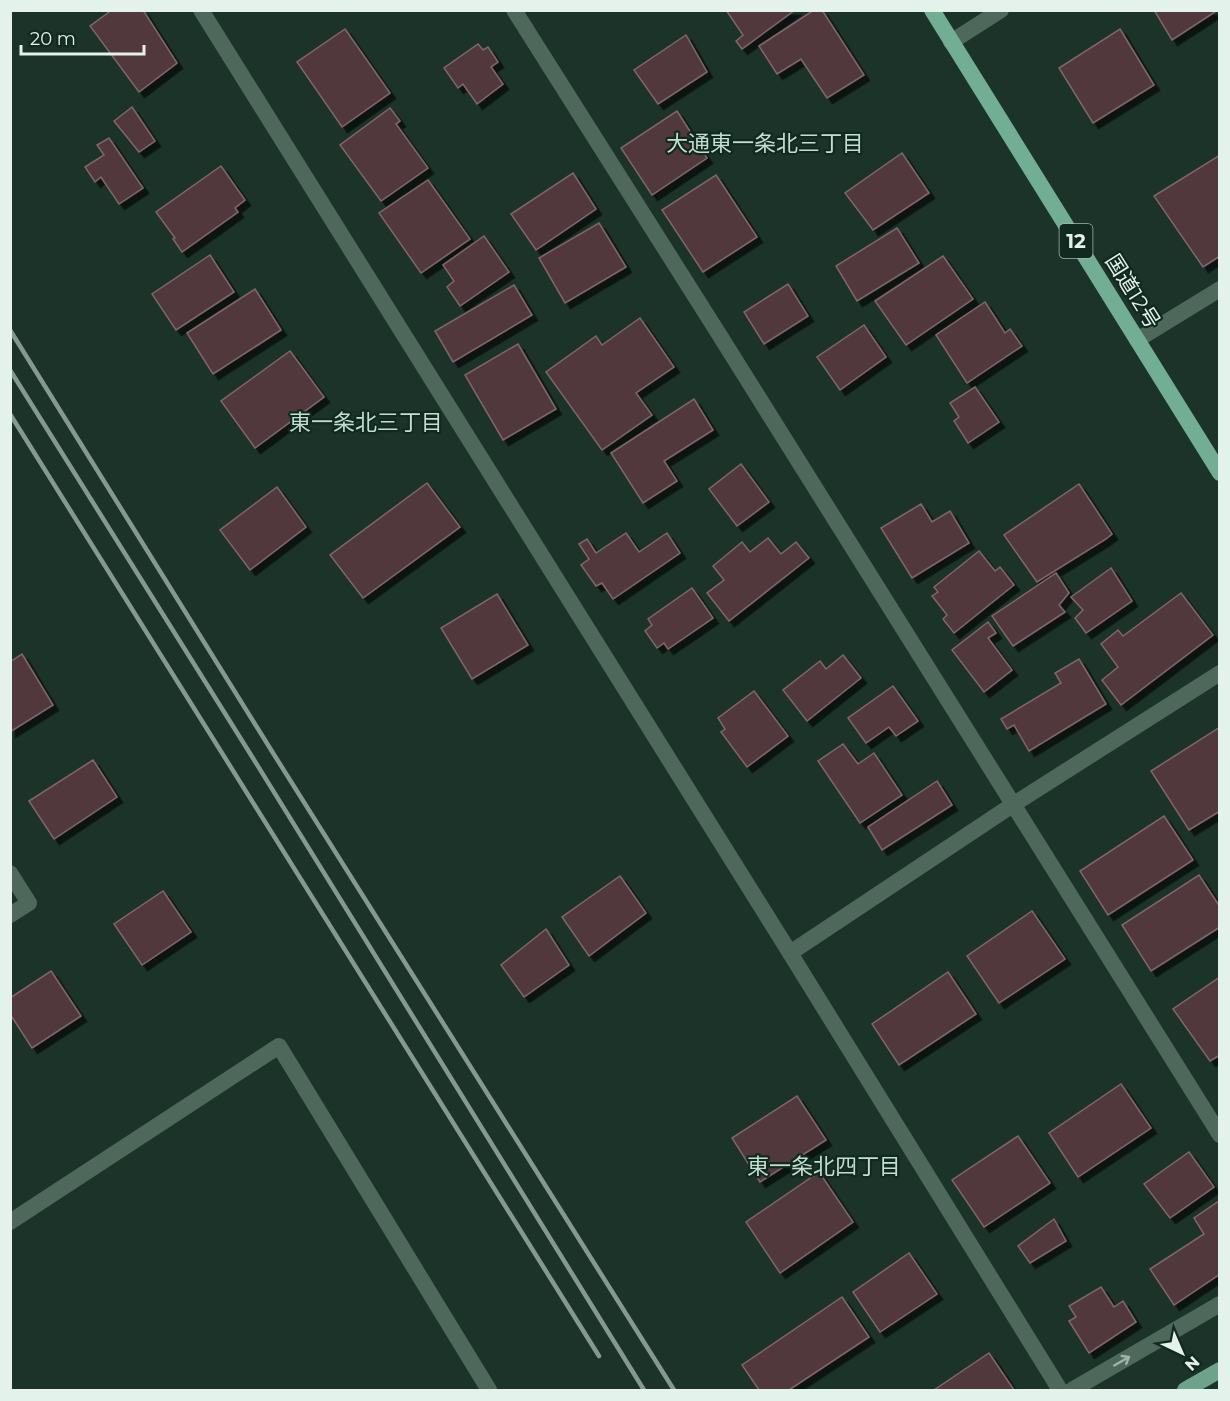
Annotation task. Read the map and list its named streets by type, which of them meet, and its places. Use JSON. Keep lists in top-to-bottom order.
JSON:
{
  "streets": {
    "highway": ["12", "国道12号"]
  },
  "districts": ["大通東一条北三丁目", "東一条北三丁目", "東一条北四丁目"],
  "scale_bar": "20 m",
  "north": "bottom right"
}
